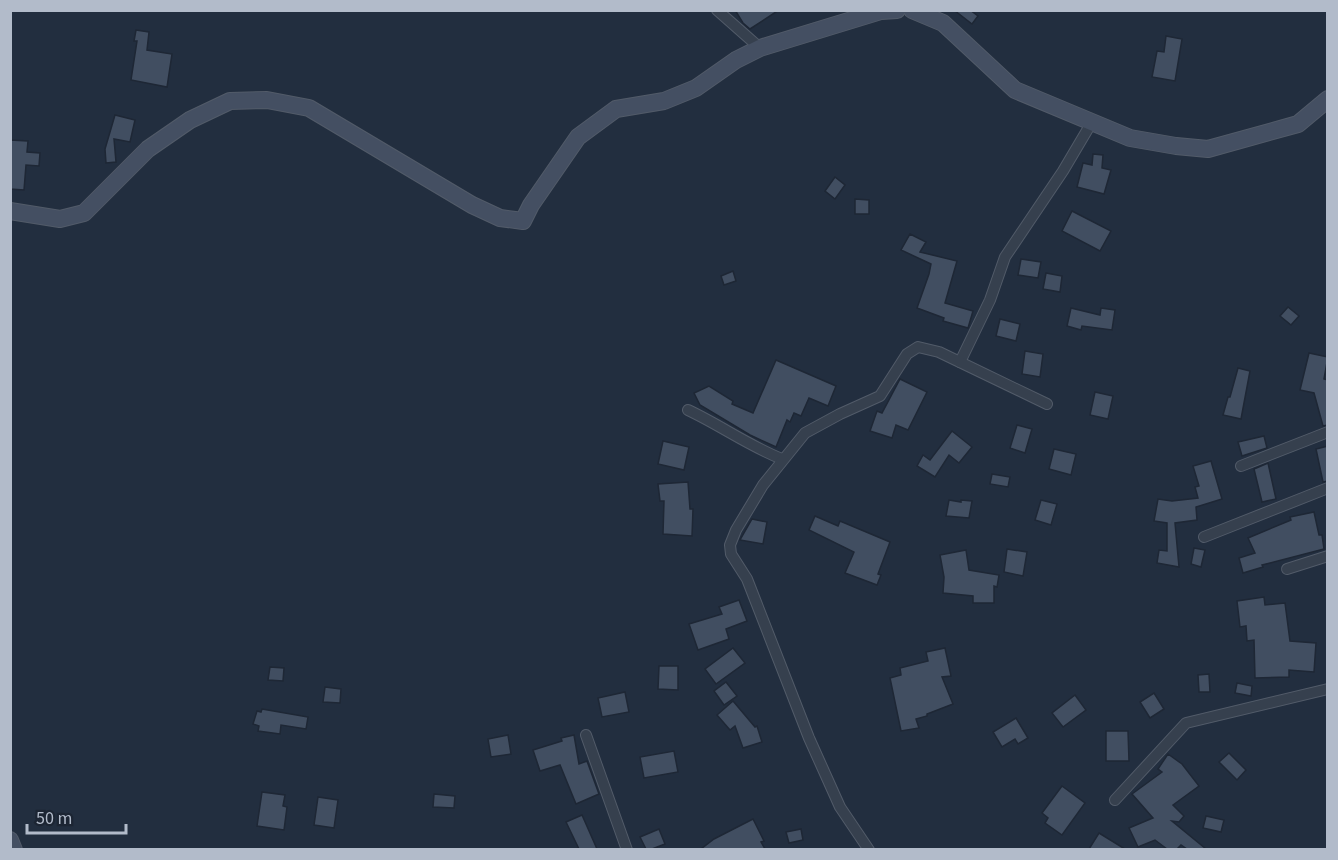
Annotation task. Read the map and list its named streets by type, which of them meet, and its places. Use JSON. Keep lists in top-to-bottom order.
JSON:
{
  "scale_bar": "50 m"
}
